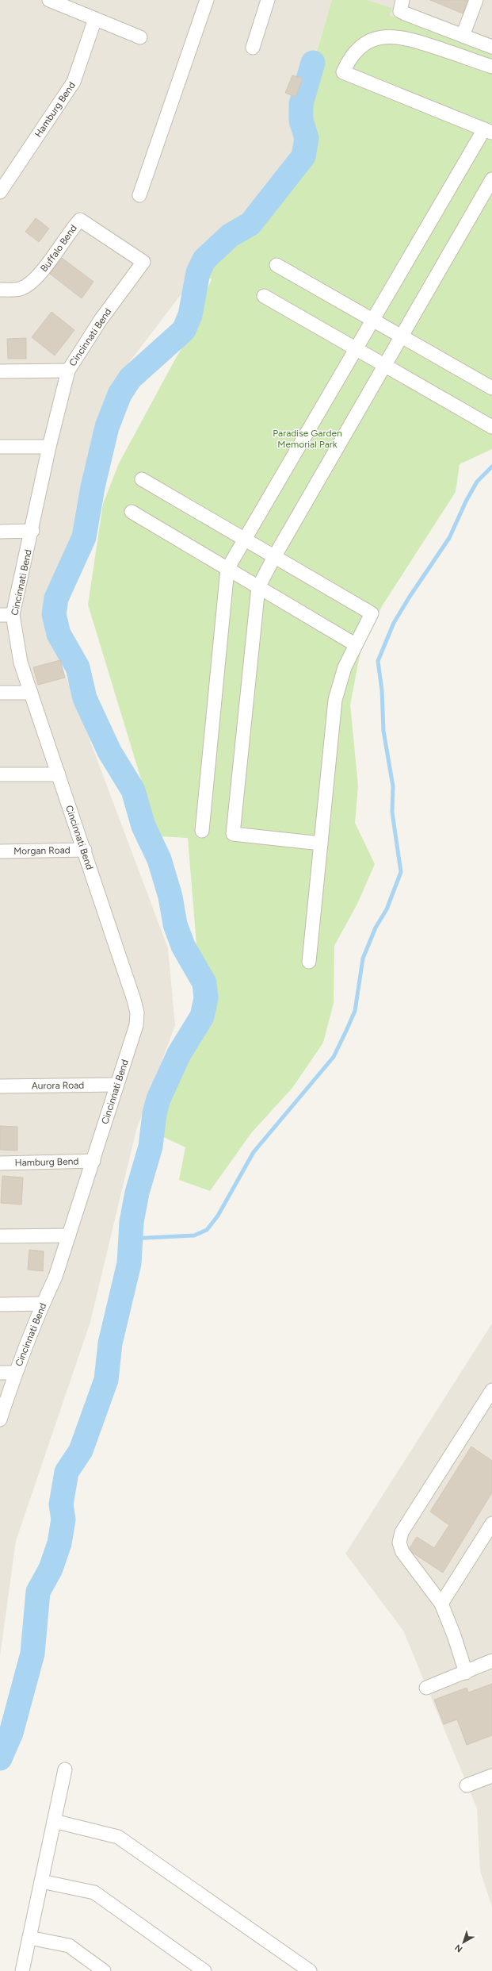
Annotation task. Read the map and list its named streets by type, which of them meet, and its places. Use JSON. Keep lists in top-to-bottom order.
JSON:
{
  "streets": {
    "street": [
      "Hamburg Bend",
      "Buffalo Bend",
      "Cincinnati Bend",
      "Morgan Road",
      "Aurora Road"
    ]
  },
  "crossings": [
    ["Hamburg Bend", "Cincinnati Bend"],
    ["Buffalo Bend", "Cincinnati Bend"],
    ["Cincinnati Bend", "Morgan Road"],
    ["Cincinnati Bend", "Aurora Road"]
  ],
  "parks": ["Paradise Garden Memorial Park"],
  "north": "bottom left"
}
